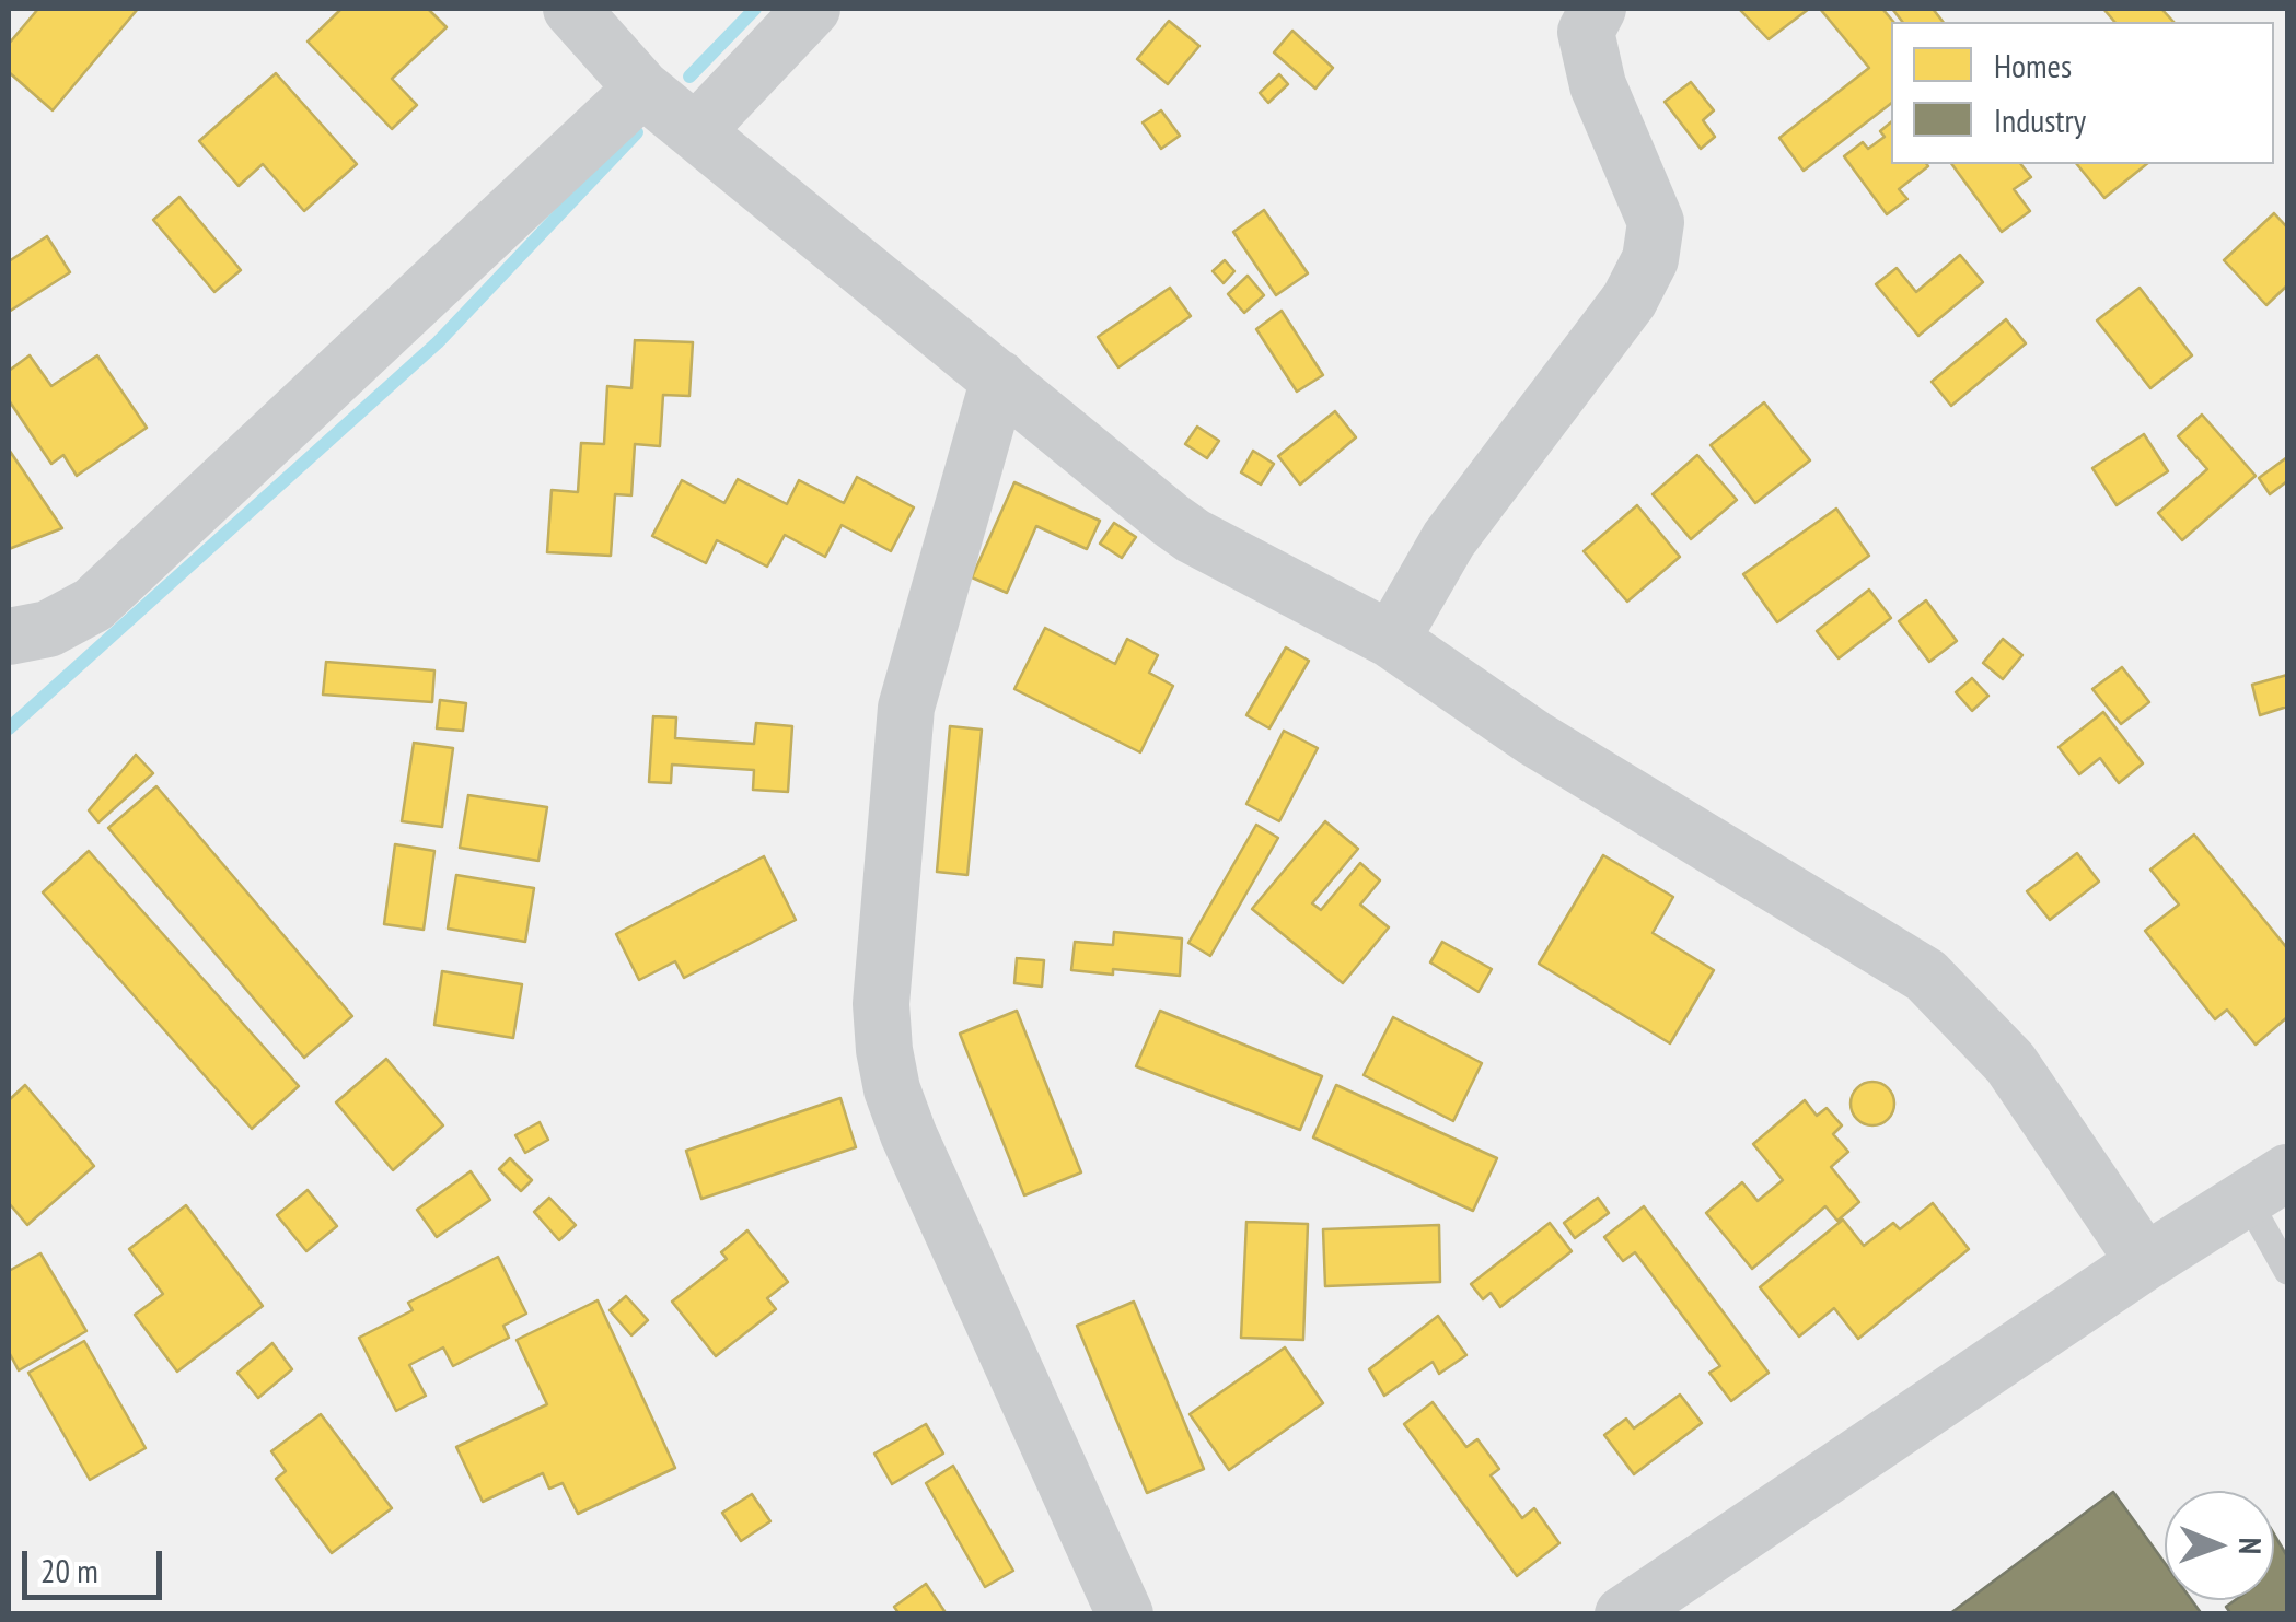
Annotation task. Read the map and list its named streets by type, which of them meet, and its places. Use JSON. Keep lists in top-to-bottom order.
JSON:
{
  "legend": ["Homes", "Industry"],
  "scale_bar": "20 m",
  "north": "right"
}
